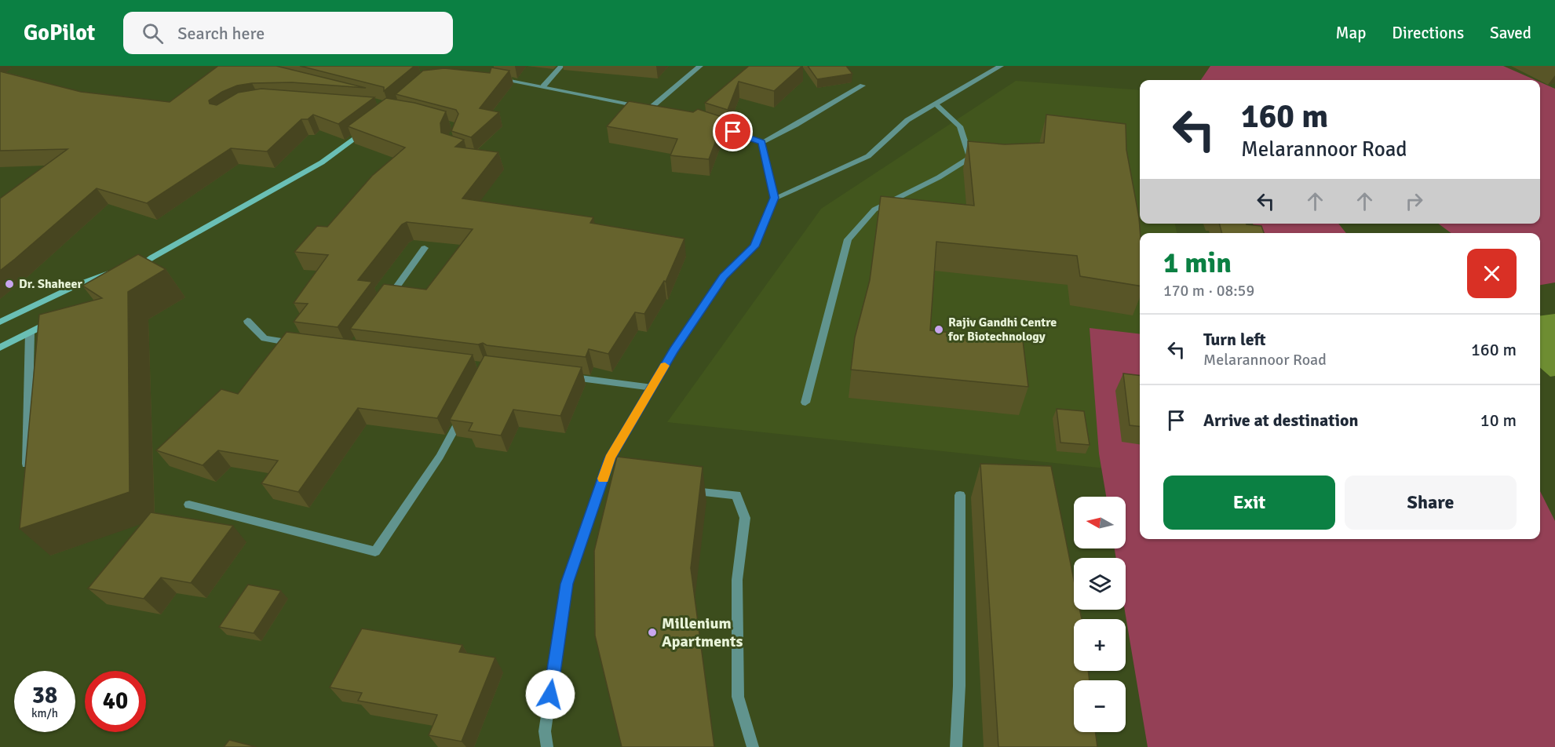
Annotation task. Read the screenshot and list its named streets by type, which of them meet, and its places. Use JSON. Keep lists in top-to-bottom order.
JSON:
{
  "places": ["Dr. Shaheer", "Rajiv Gandhi Centre for Biotechnology", "Millenium Apartments"],
  "north": "left",
  "page": {
    "header": "GoPilot",
    "search": "Search here",
    "nav": ["Map", "Directions", "Saved"],
    "turn": ["160 m", "Melarannoor Road"],
    "heading": ["1 min", "170 m · 08:59"],
    "list": [
      {
        "name": "Turn left",
        "note": "Melarannoor Road",
        "value": "160 m"
      },
      {
        "name": "Arrive at destination",
        "value": "10 m"
      }
    ],
    "buttons": ["Exit", "Share"],
    "map_buttons": ["+", "−"],
    "speed": "38 km/h",
    "limit": "40"
  }
}
